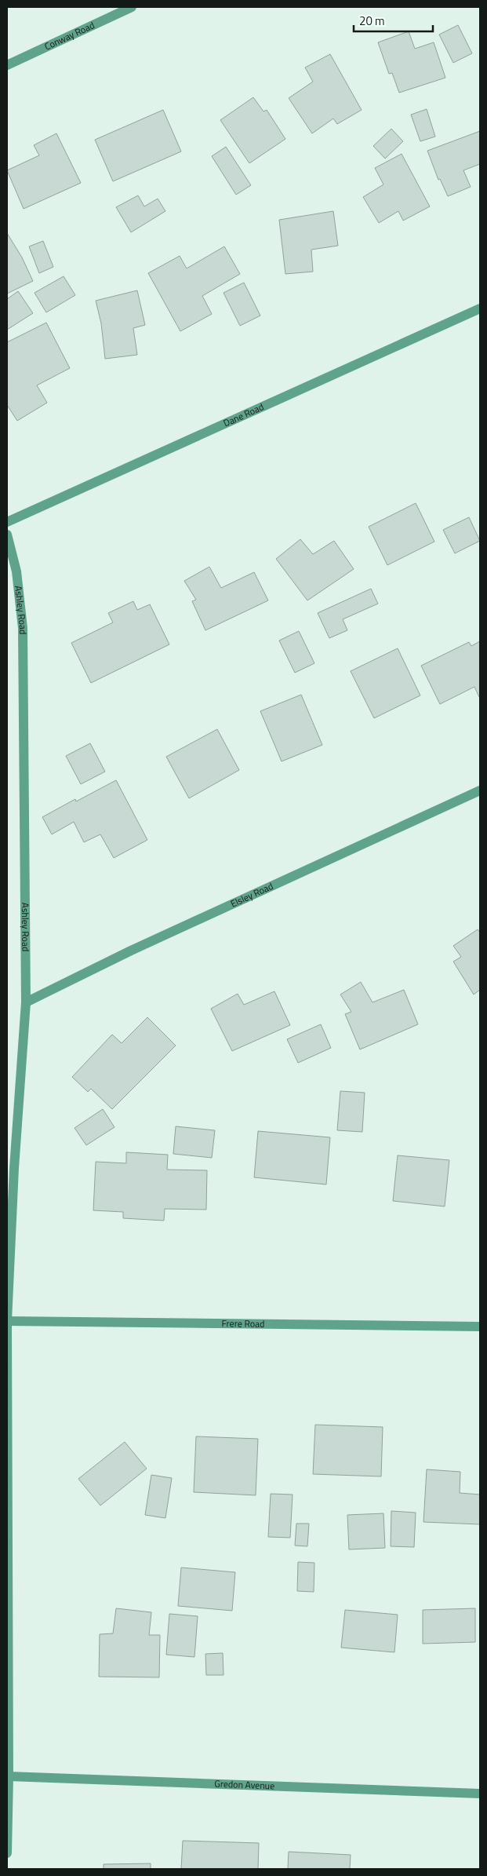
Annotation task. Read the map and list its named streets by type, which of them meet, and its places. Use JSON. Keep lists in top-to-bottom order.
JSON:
{
  "streets": {
    "street": [
      "Conway Road",
      "Dane Road",
      "Ashley Road",
      "Elsley Road",
      "Frere Road",
      "Gredon Avenue"
    ]
  },
  "crossings": [
    ["Ashley Road", "Elsley Road"],
    ["Ashley Road", "Frere Road"],
    ["Ashley Road", "Gredon Avenue"]
  ],
  "scale_bar": "20 m"
}
